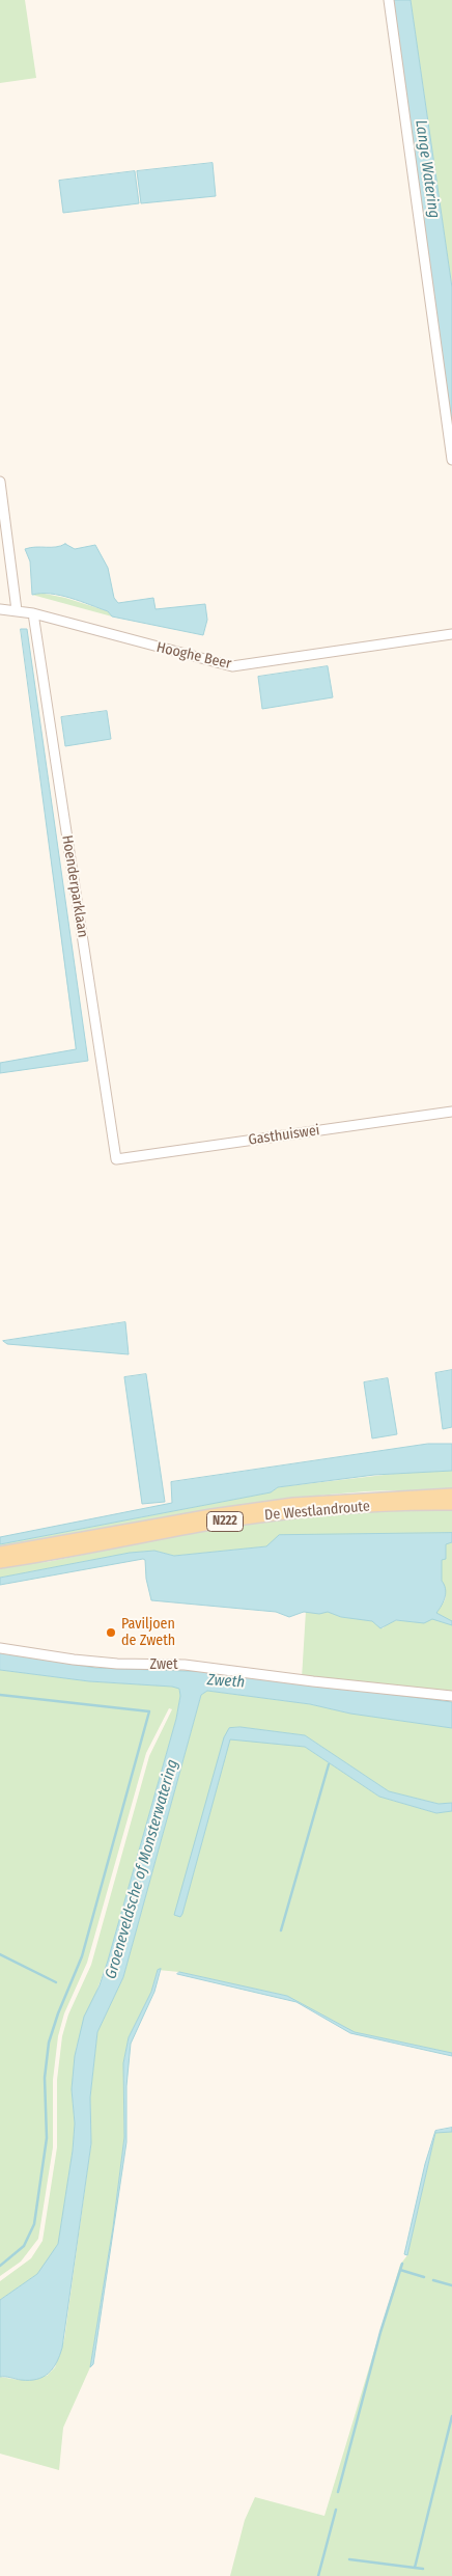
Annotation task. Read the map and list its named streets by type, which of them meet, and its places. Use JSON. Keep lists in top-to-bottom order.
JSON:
{
  "streets": {
    "main road": ["De Westlandroute", "N222"],
    "street": [
      "Hooghe Beer",
      "Hoenderparklaan",
      "Gasthuiswei",
      "Zwet"
    ]
  },
  "crossings": [
    ["Hooghe Beer", "Hoenderparklaan"],
    ["Hoenderparklaan", "Gasthuiswei"]
  ],
  "water": ["Lange Watering", "Zweth", "Groeneveldsche of Monsterwatering"],
  "places": ["Paviljoen de Zweth"]
}
